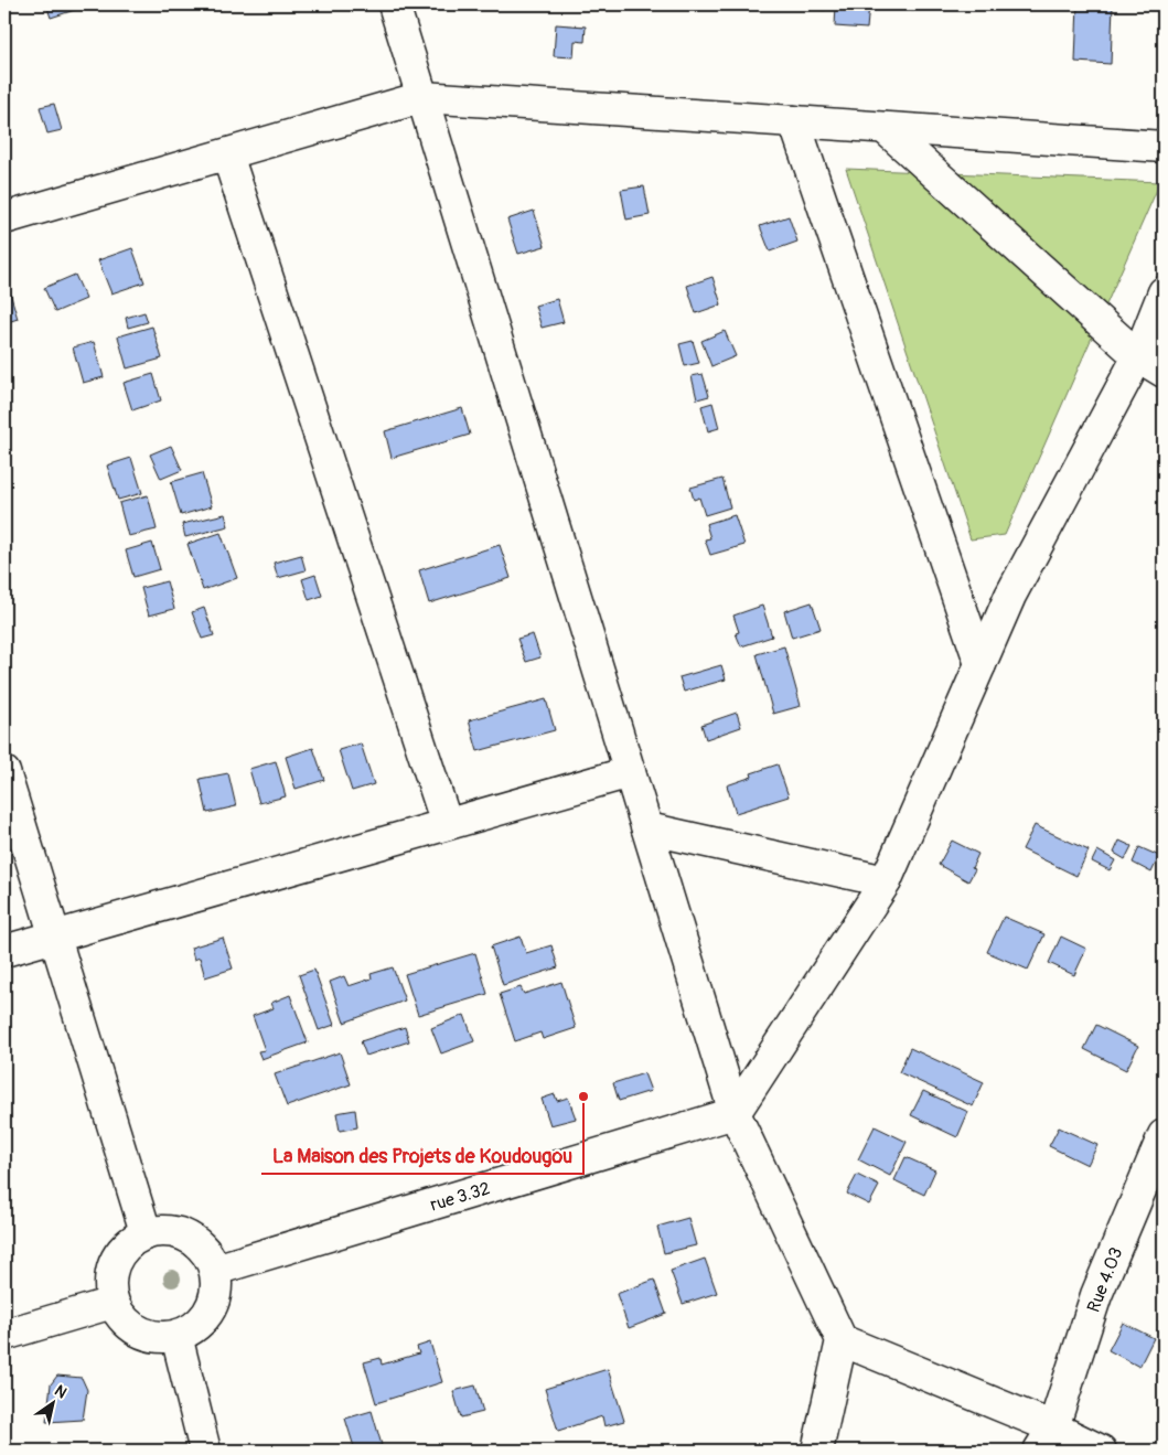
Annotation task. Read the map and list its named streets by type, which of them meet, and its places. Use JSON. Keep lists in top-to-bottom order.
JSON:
{
  "streets": {
    "street": ["rue 3.32", "Rue 4.03"]
  },
  "places": ["La Maison des Projets de Koudougou"],
  "north": "top right"
}
